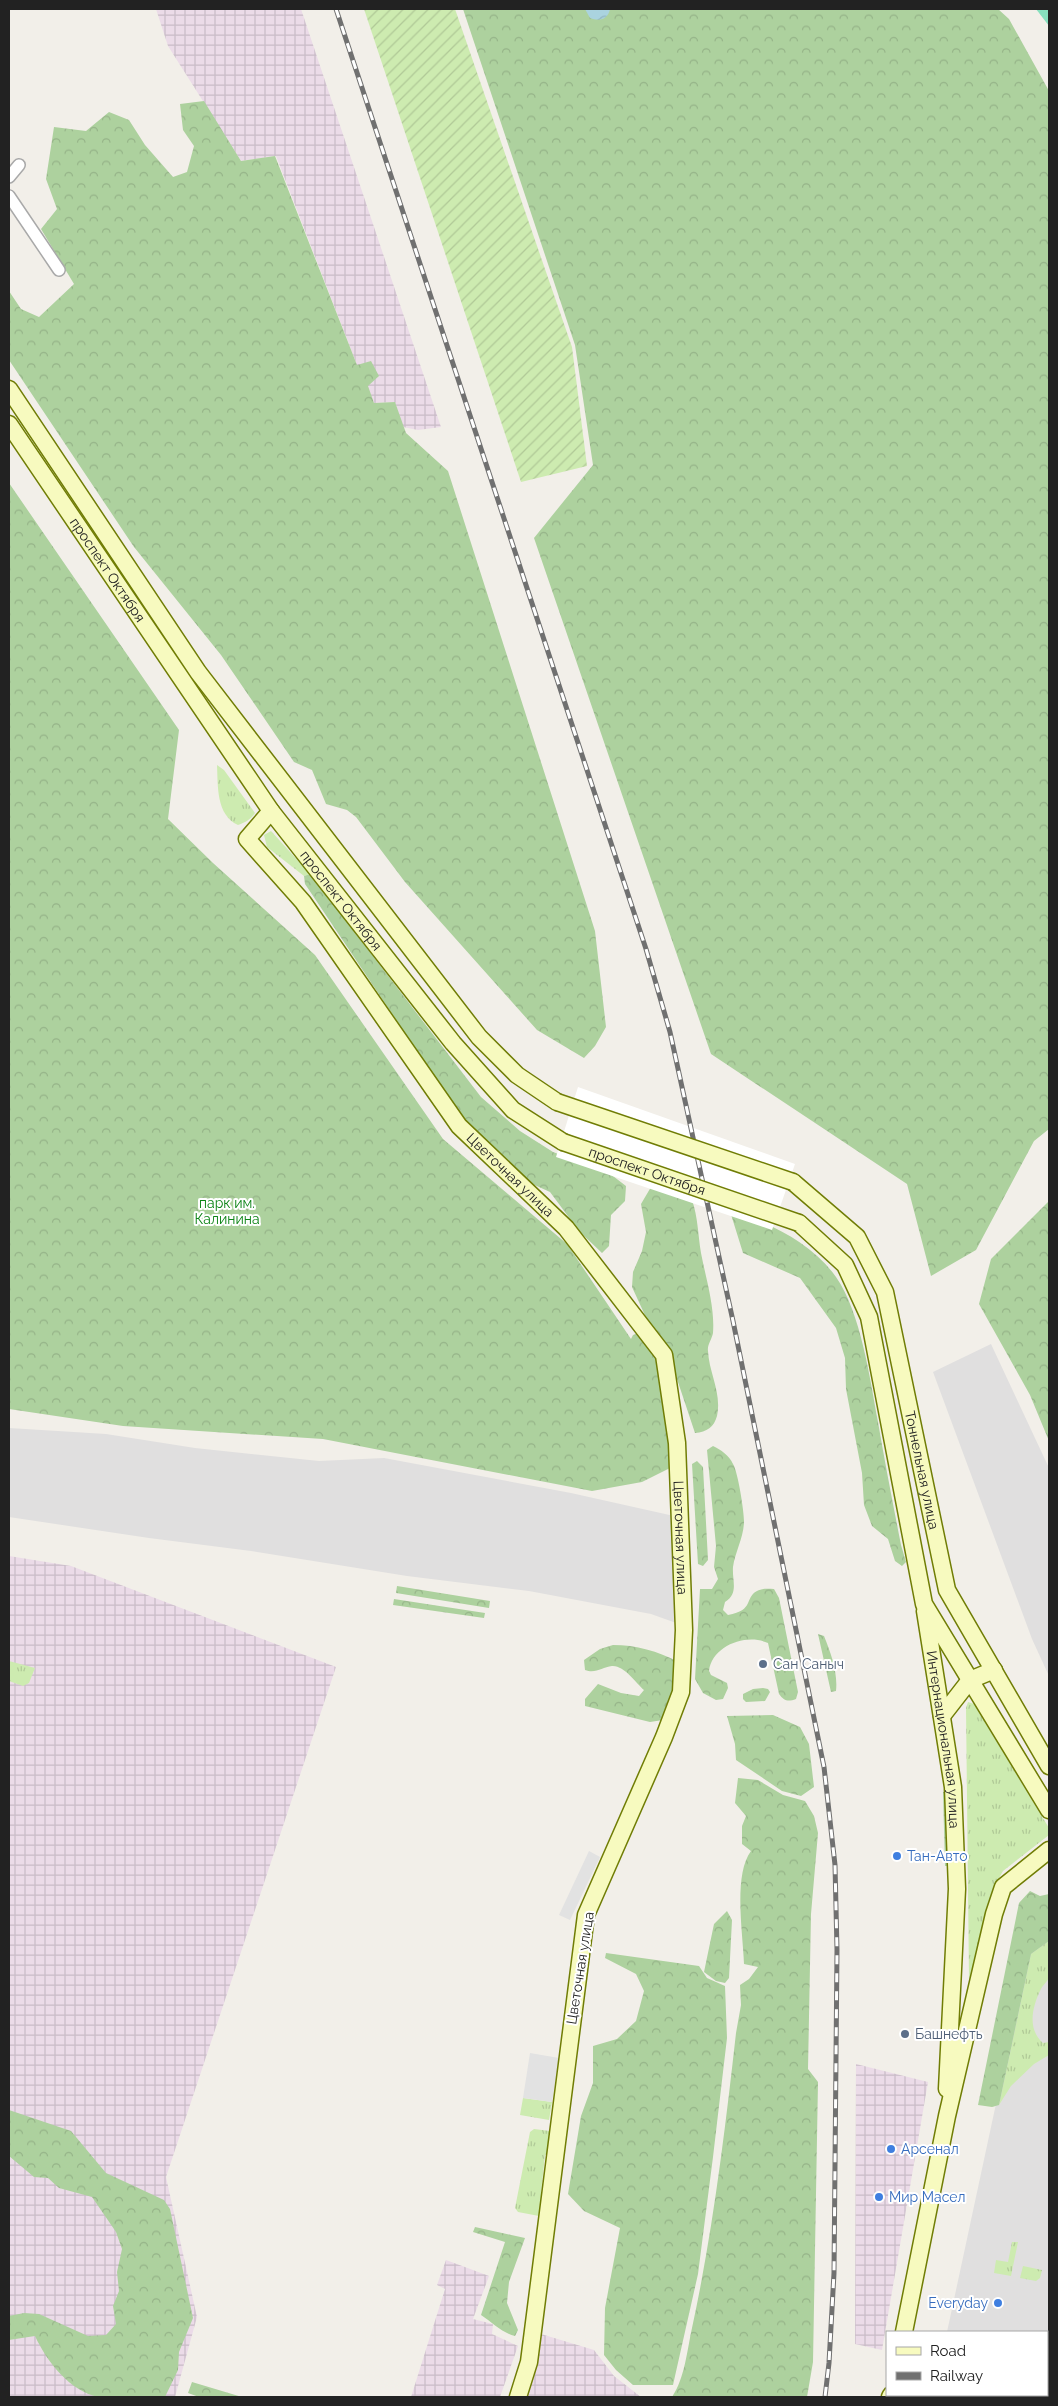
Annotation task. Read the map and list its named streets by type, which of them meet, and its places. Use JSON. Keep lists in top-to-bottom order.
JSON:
{
  "streets": {
    "main road": [
      "проспект Октября",
      "Цветочная улица",
      "Тоннельная улица",
      "Интернациональная улица"
    ]
  },
  "crossings": [
    ["проспект Октября", "Цветочная улица"],
    ["проспект Октября", "Тоннельная улица"],
    ["Тоннельная улица", "Интернациональная улица"]
  ],
  "parks": ["парк им. Калинина"],
  "places": [
    "Сан Саныч",
    "Тан-Авто",
    "Башнефть",
    "Арсенал",
    "Мир Масел",
    "Everyday"
  ],
  "legend": ["Road", "Railway"]
}
